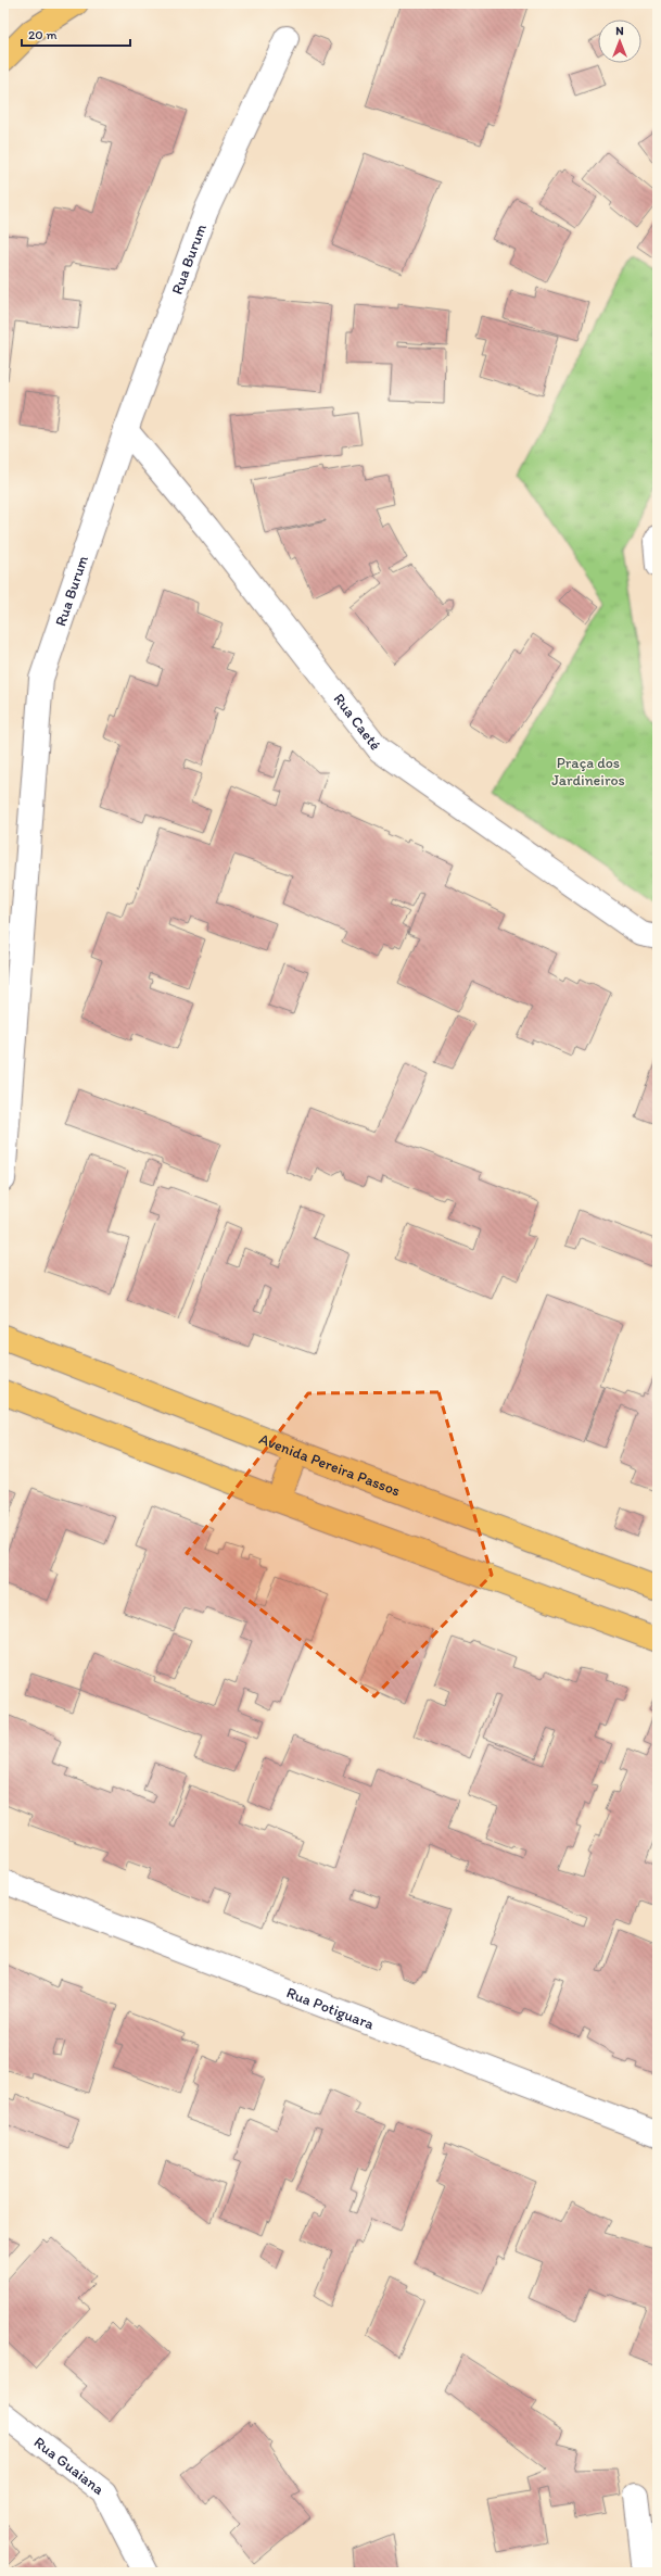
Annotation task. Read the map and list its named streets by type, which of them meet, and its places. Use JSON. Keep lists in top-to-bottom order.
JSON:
{
  "streets": {
    "main road": ["Avenida Pereira Passos"],
    "street": [
      "Rua Burum",
      "Rua Caeté",
      "Rua Potiguara",
      "Rua Guaiana"
    ]
  },
  "crossings": [
    ["Rua Burum", "Rua Caeté"]
  ],
  "parks": ["Praça dos Jardineiros"],
  "scale_bar": "20 m",
  "north": "top"
}
